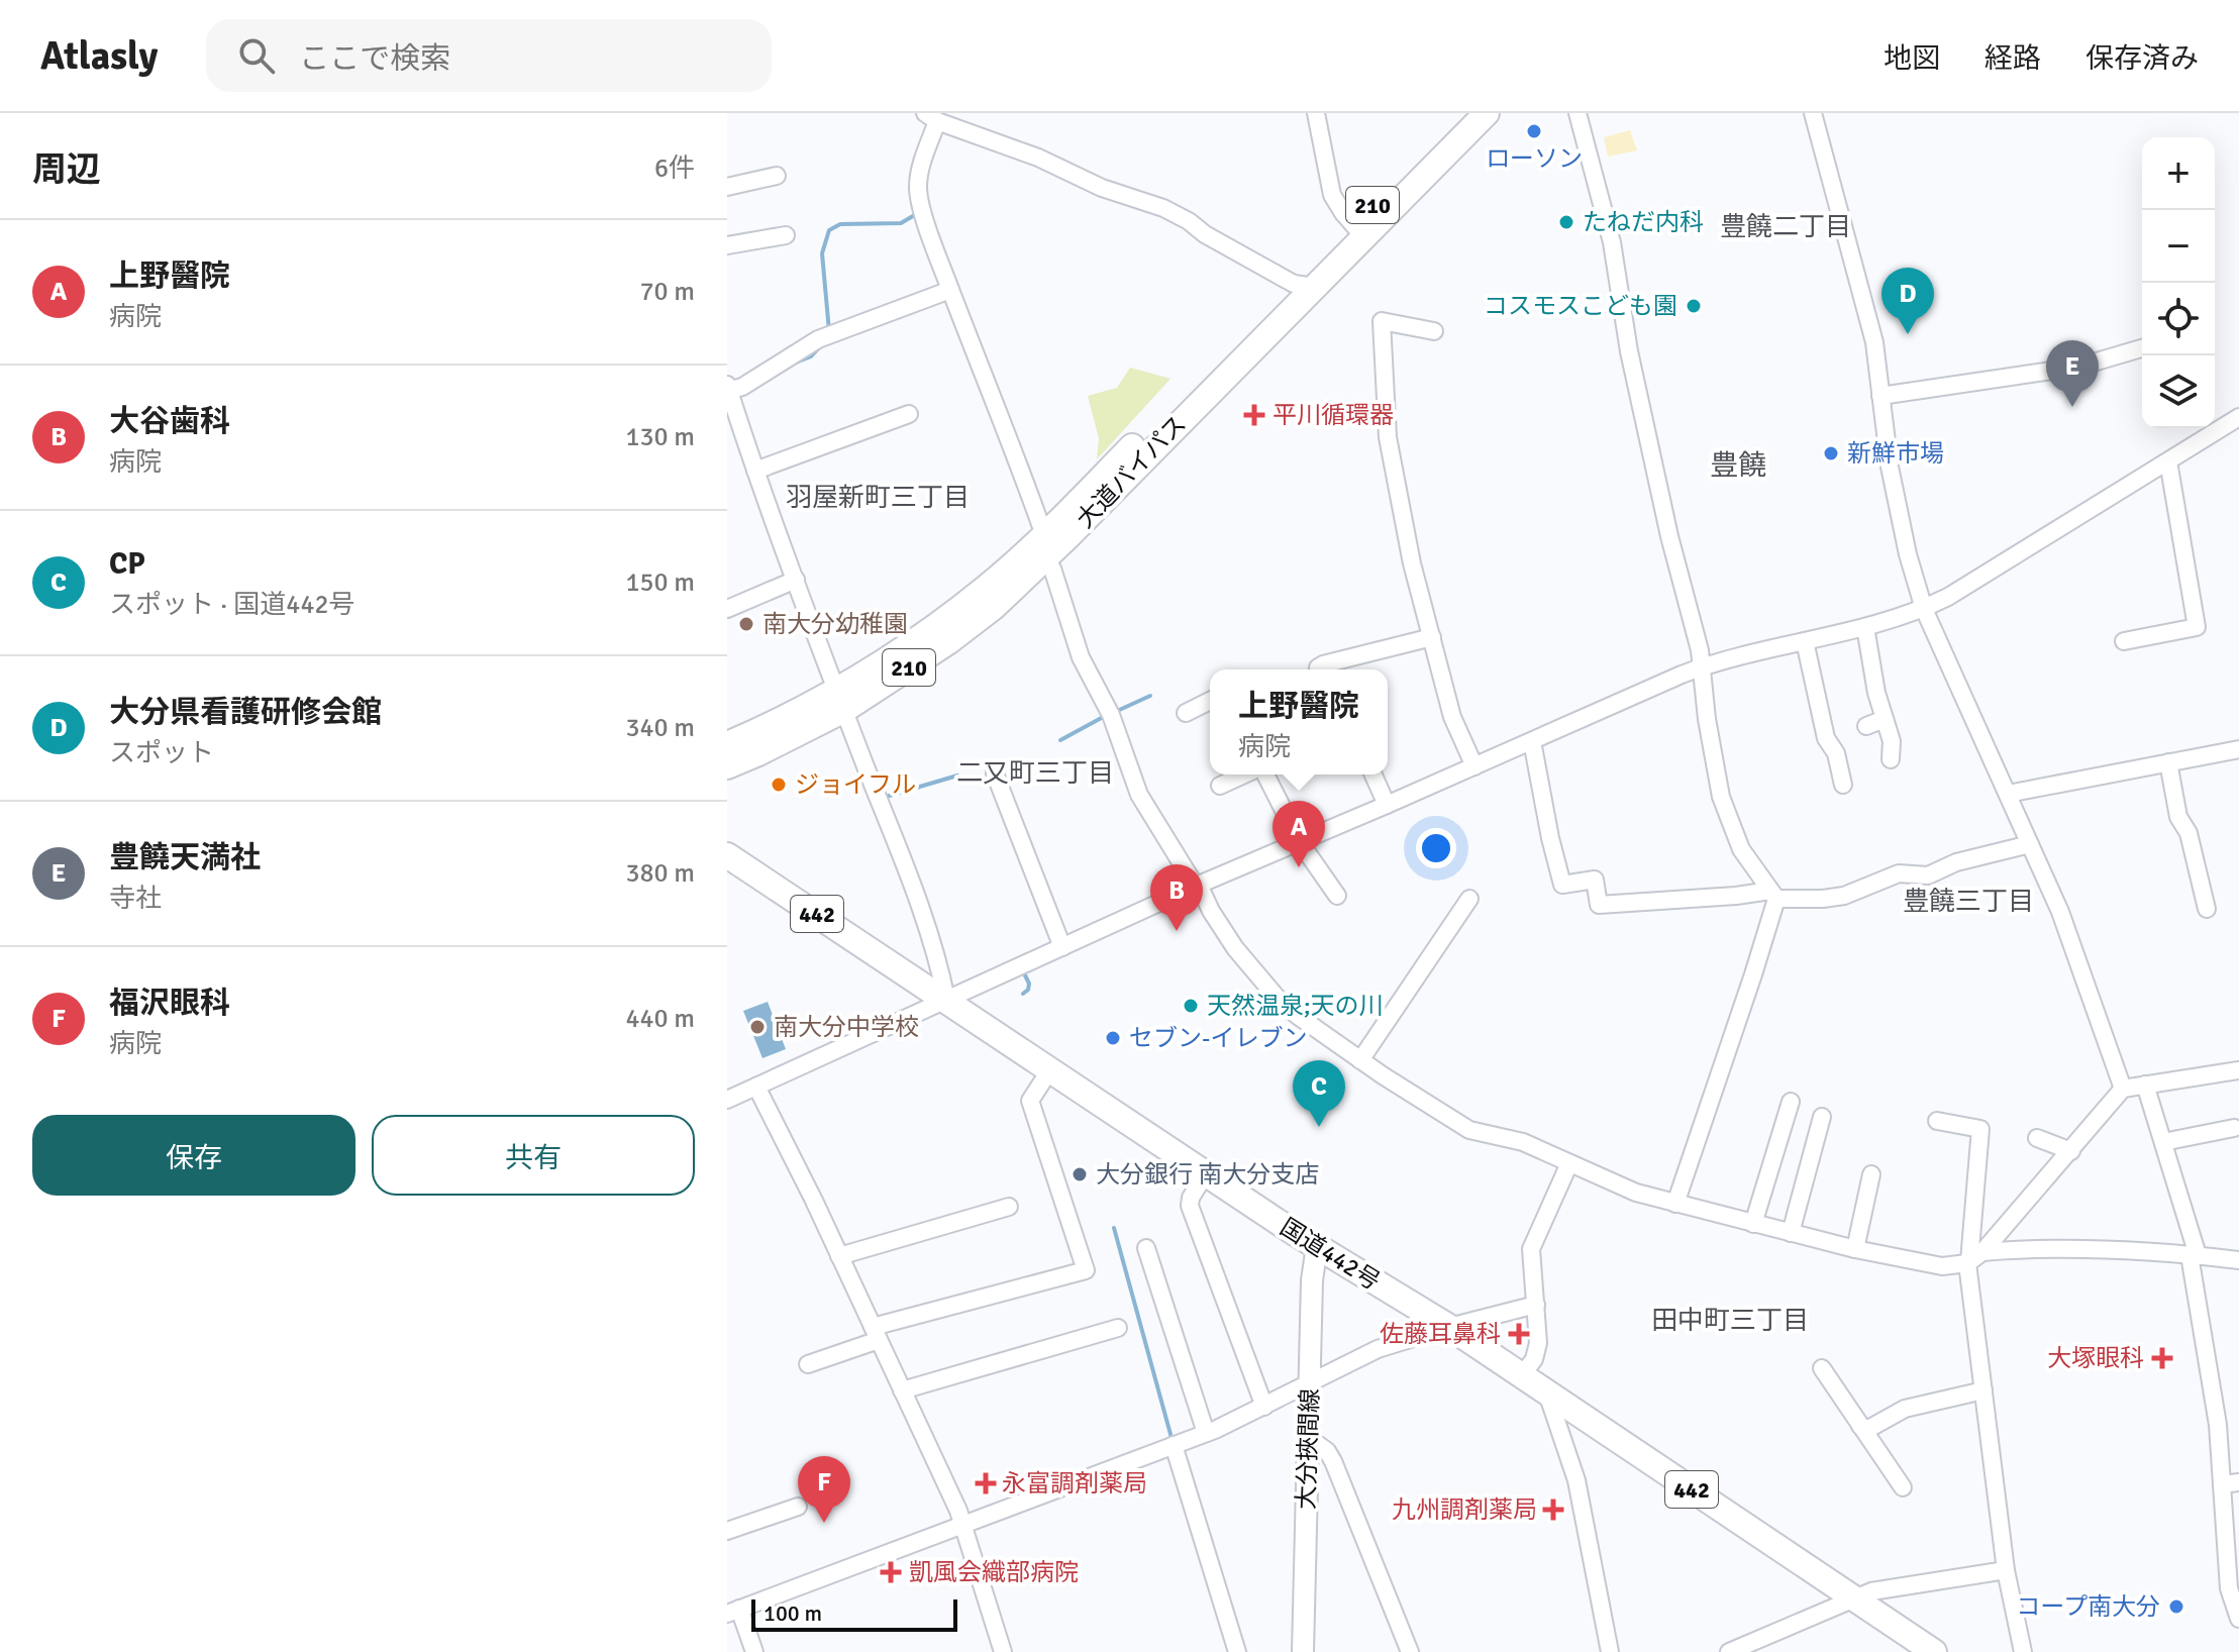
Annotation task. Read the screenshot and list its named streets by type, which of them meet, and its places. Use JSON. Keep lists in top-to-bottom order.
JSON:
{
  "streets": {
    "highway": [
      "210",
      "大道バイパス",
      "442",
      "国道442号"
    ],
    "main road": ["大分挾間線"]
  },
  "crossings": [
    ["国道442号", "大分挾間線"]
  ],
  "districts": [
    "豊饒二丁目",
    "豊饒",
    "羽屋新町三丁目",
    "二又町三丁目",
    "豊饒三丁目",
    "田中町三丁目"
  ],
  "places": {
    "other": [
      "ローソン",
      "たねだ内科",
      "コスモスこども園",
      "新鮮市場",
      "南大分幼稚園",
      "ジョイフル",
      "天然温泉;天の川",
      "南大分中学校",
      "セブン-イレブン",
      "大分銀行 南大分支店",
      "コープ南大分"
    ],
    "health": [
      "平川循環器",
      "佐藤耳鼻科",
      "大塚眼科",
      "永富調剤薬局",
      "九州調剤薬局",
      "凱風会織部病院"
    ]
  },
  "scale_bar": "100 m",
  "page": {
    "header": "Atlasly",
    "search": "ここで検索",
    "nav": ["地図", "経路", "保存済み"],
    "heading": ["周辺", "6件"],
    "map_buttons": ["+", "−"],
    "list": [
      {
        "mark": "A",
        "name": "上野醫院",
        "note": "病院",
        "value": "70 m"
      },
      {
        "mark": "B",
        "name": "大谷歯科",
        "note": "病院",
        "value": "130 m"
      },
      {
        "mark": "C",
        "name": "CP",
        "note": "スポット · 国道442号",
        "value": "150 m"
      },
      {
        "mark": "D",
        "name": "大分県看護研修会館",
        "note": "スポット",
        "value": "340 m"
      },
      {
        "mark": "E",
        "name": "豊饒天満社",
        "note": "寺社",
        "value": "380 m"
      },
      {
        "mark": "F",
        "name": "福沢眼科",
        "note": "病院",
        "value": "440 m"
      }
    ],
    "pins": [
      "D",
      "E",
      "A",
      "B",
      "C",
      "F"
    ],
    "popup": ["上野醫院", "病院"],
    "buttons": ["保存", "共有"],
    "scale": "100 m"
  }
}
